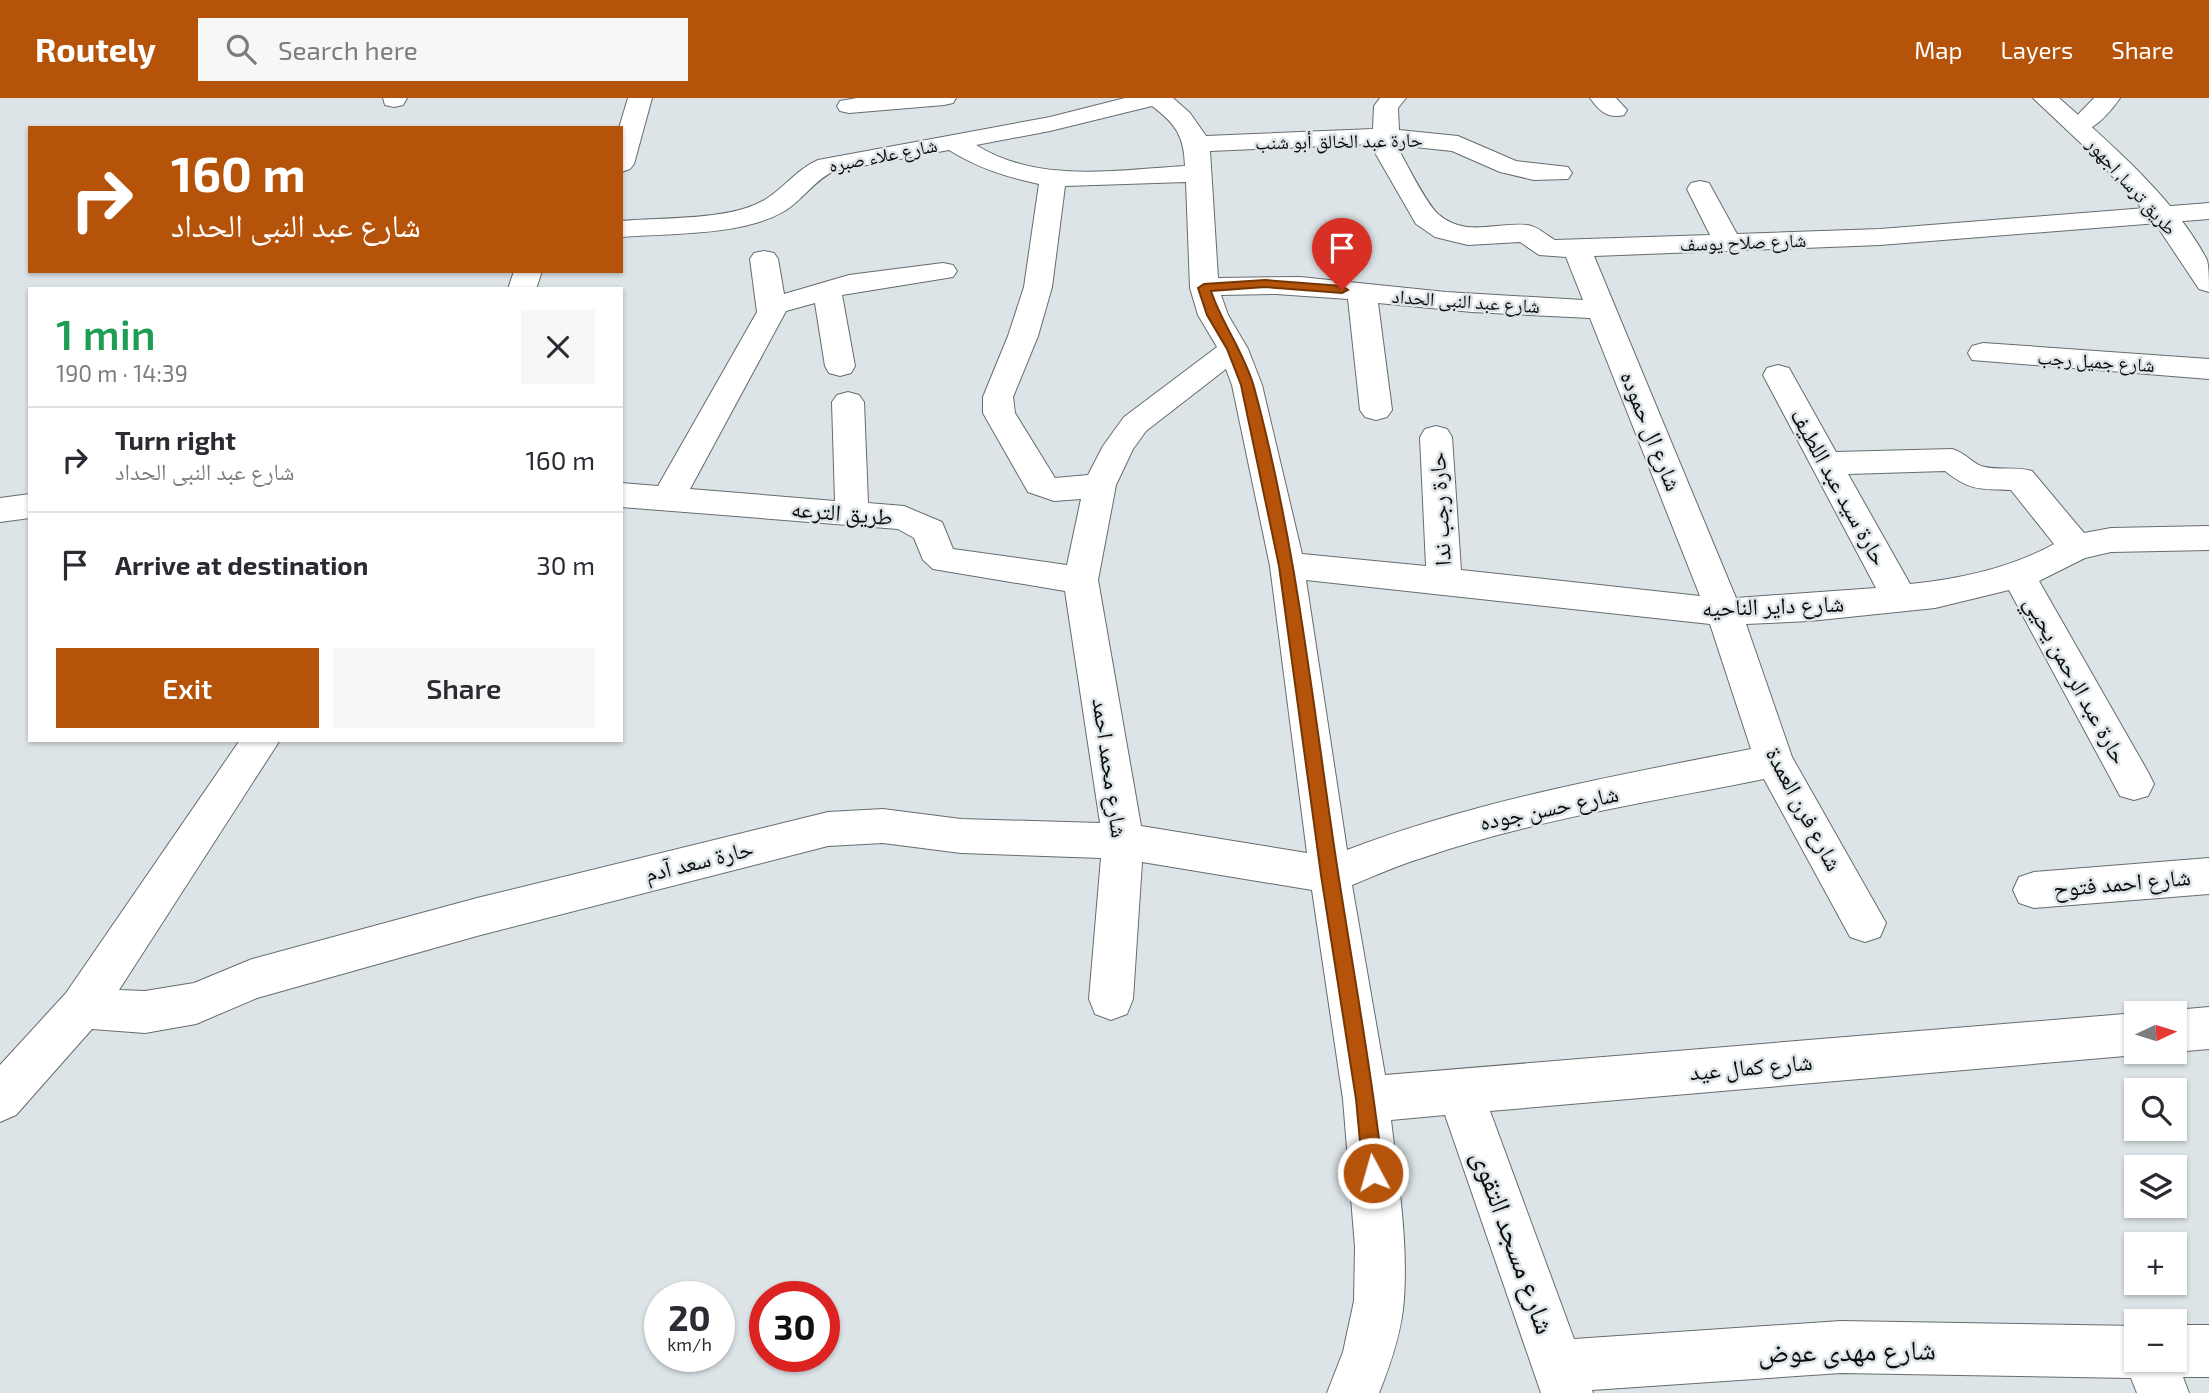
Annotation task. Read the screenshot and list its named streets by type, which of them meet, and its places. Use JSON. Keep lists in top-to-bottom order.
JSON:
{
  "streets": {
    "street": [
      "حارة عبد الخالق أبو شنب",
      "شارع علاء صبره",
      "طريق ترسا, اجهور",
      "شارع صلاح يوسف",
      "شارع عبد النبى الحداد",
      "شارع جميل رجب",
      "شارع ال حموده",
      "حارة سيد عبد اللطيف",
      "حارة رجب ندا",
      "طريق الترعه",
      "شارع داير الناحيه",
      "حارة عبد الرحمن يحيي",
      "شارع محمد احمد",
      "شارع حسن جوده",
      "شارع فرن العمدة",
      "حارة سعد آدم",
      "شارع احمد فتوح",
      "شارع كمال عيد",
      "شارع مسجد التقوى",
      "شارع مهدى عوض"
    ]
  },
  "crossings": [
    ["حارة عبد الخالق أبو شنب", "شارع علاء صبره"],
    ["حارة عبد الخالق أبو شنب", "شارع صلاح يوسف"],
    ["طريق ترسا, اجهور", "شارع صلاح يوسف"],
    ["شارع صلاح يوسف", "شارع ال حموده"],
    ["شارع عبد النبى الحداد", "شارع ال حموده"],
    ["شارع ال حموده", "شارع داير الناحيه"],
    ["شارع ال حموده", "شارع فرن العمدة"],
    ["حارة سيد عبد اللطيف", "شارع داير الناحيه"],
    ["حارة رجب ندا", "شارع داير الناحيه"],
    ["طريق الترعه", "شارع محمد احمد"],
    ["شارع داير الناحيه", "حارة عبد الرحمن يحيي"],
    ["شارع داير الناحيه", "شارع فرن العمدة"],
    ["شارع محمد احمد", "حارة سعد آدم"],
    ["شارع حسن جوده", "شارع فرن العمدة"],
    ["شارع حسن جوده", "حارة سعد آدم"],
    ["شارع كمال عيد", "شارع مسجد التقوى"],
    ["شارع مسجد التقوى", "شارع مهدى عوض"]
  ],
  "north": "right",
  "page": {
    "header": "Routely",
    "search": "Search here",
    "nav": ["Map", "Layers", "Share"],
    "turn": ["160 m", "شارع عبد النبى الحداد"],
    "heading": ["1 min", "190 m · 14:39"],
    "list": [
      {
        "name": "Turn right",
        "note": "شارع عبد النبى الحداد",
        "value": "160 m"
      },
      {
        "name": "Arrive at destination",
        "value": "30 m"
      }
    ],
    "buttons": ["Exit", "Share"],
    "map_buttons": ["+", "−"],
    "speed": "20 km/h",
    "limit": "30"
  }
}
